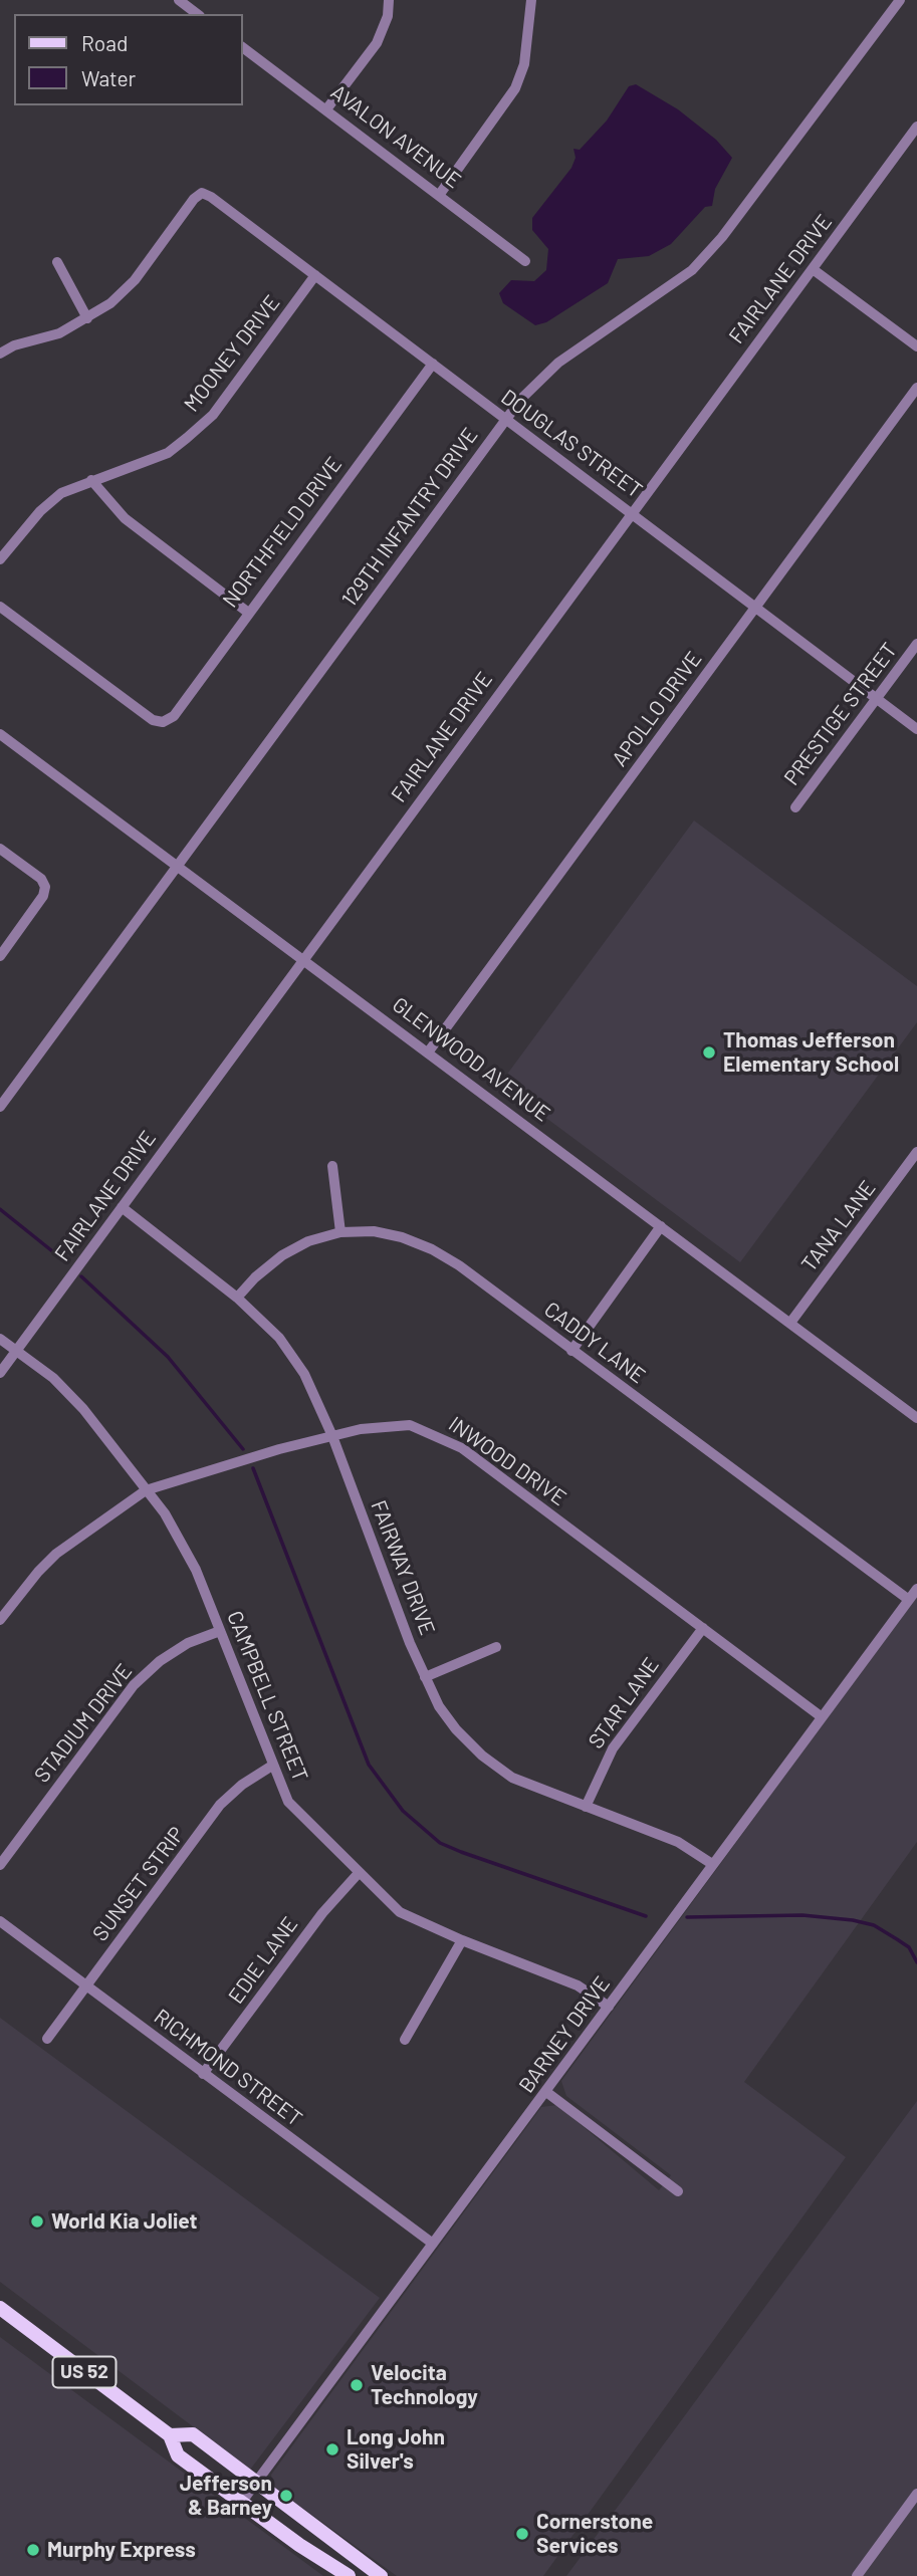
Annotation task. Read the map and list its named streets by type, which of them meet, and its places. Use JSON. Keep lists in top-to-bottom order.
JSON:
{
  "streets": {
    "main road": ["US 52"],
    "street": [
      "AVALON AVENUE",
      "FAIRLANE DRIVE",
      "MOONEY DRIVE",
      "DOUGLAS STREET",
      "129TH INFANTRY DRIVE",
      "NORTHFIELD DRIVE",
      "APOLLO DRIVE",
      "PRESTIGE STREET",
      "GLENWOOD AVENUE",
      "TANA LANE",
      "CADDY LANE",
      "INWOOD DRIVE",
      "FAIRWAY DRIVE",
      "CAMPBELL STREET",
      "STAR LANE",
      "STADIUM DRIVE",
      "SUNSET STRIP",
      "EDIE LANE",
      "BARNEY DRIVE",
      "RICHMOND STREET"
    ]
  },
  "crossings": [
    ["FAIRLANE DRIVE", "DOUGLAS STREET"],
    ["FAIRLANE DRIVE", "GLENWOOD AVENUE"],
    ["FAIRLANE DRIVE", "FAIRWAY DRIVE"],
    ["FAIRLANE DRIVE", "CAMPBELL STREET"],
    ["MOONEY DRIVE", "DOUGLAS STREET"],
    ["DOUGLAS STREET", "129TH INFANTRY DRIVE"],
    ["DOUGLAS STREET", "NORTHFIELD DRIVE"],
    ["DOUGLAS STREET", "APOLLO DRIVE"],
    ["DOUGLAS STREET", "PRESTIGE STREET"],
    ["129TH INFANTRY DRIVE", "GLENWOOD AVENUE"],
    ["APOLLO DRIVE", "GLENWOOD AVENUE"],
    ["GLENWOOD AVENUE", "TANA LANE"],
    ["CADDY LANE", "FAIRWAY DRIVE"],
    ["CADDY LANE", "BARNEY DRIVE"],
    ["INWOOD DRIVE", "FAIRWAY DRIVE"],
    ["INWOOD DRIVE", "CAMPBELL STREET"],
    ["INWOOD DRIVE", "STAR LANE"],
    ["INWOOD DRIVE", "BARNEY DRIVE"],
    ["FAIRWAY DRIVE", "STAR LANE"],
    ["FAIRWAY DRIVE", "BARNEY DRIVE"],
    ["CAMPBELL STREET", "STADIUM DRIVE"],
    ["CAMPBELL STREET", "SUNSET STRIP"],
    ["CAMPBELL STREET", "EDIE LANE"],
    ["CAMPBELL STREET", "BARNEY DRIVE"],
    ["SUNSET STRIP", "RICHMOND STREET"],
    ["EDIE LANE", "RICHMOND STREET"],
    ["BARNEY DRIVE", "RICHMOND STREET"],
    ["BARNEY DRIVE", "US 52"]
  ],
  "places": [
    "Thomas Jefferson Elementary School",
    "World Kia Joliet",
    "Velocita Technology",
    "Long John Silver's",
    "Jefferson & Barney",
    "Cornerstone Services",
    "Murphy Express"
  ],
  "legend": ["Road", "Water"]
}
